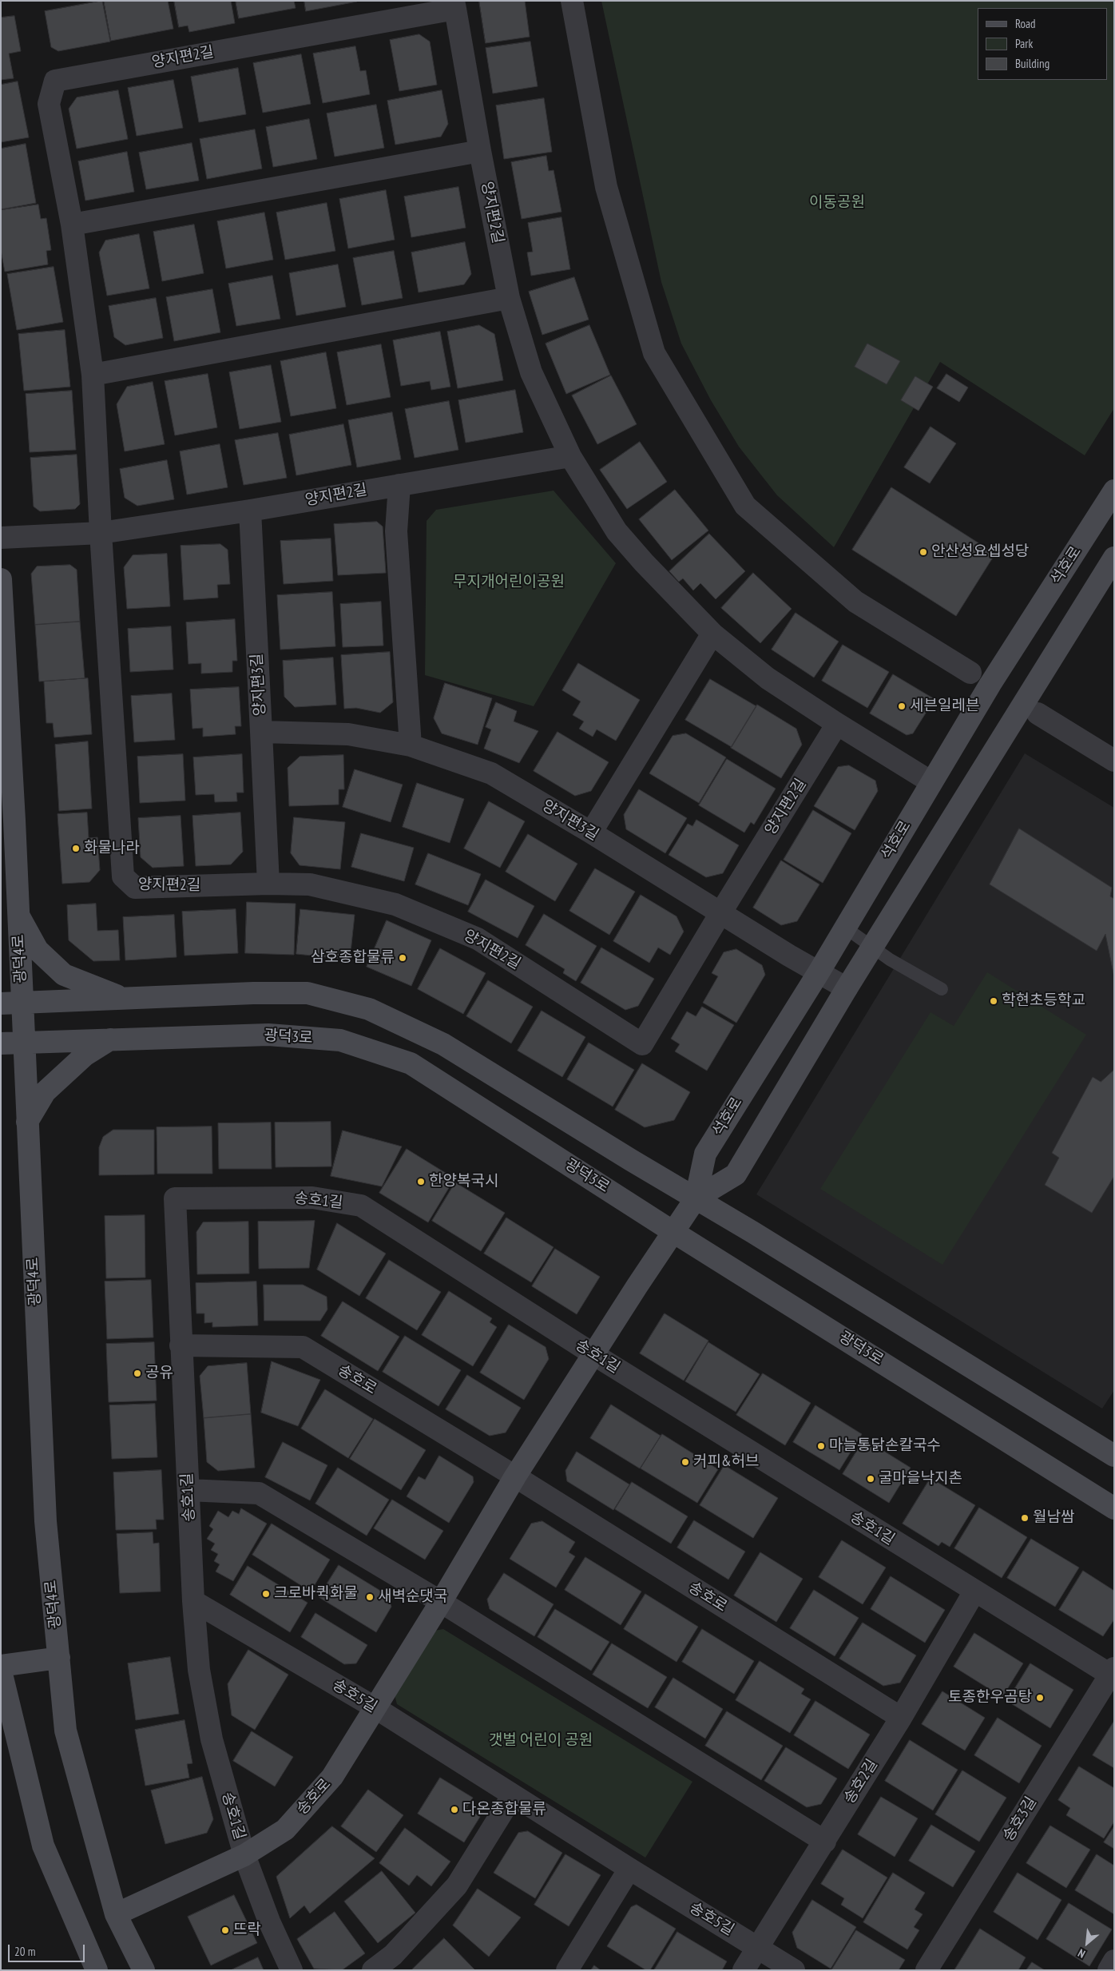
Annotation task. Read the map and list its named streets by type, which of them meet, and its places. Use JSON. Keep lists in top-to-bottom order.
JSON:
{
  "streets": {
    "main road": [
      "석호로",
      "광덕4로",
      "광덕3로",
      "송호로"
    ],
    "street": [
      "양지편2길",
      "양지편3길",
      "송호1길",
      "송호5길",
      "송호2길",
      "송호3길"
    ]
  },
  "crossings": [
    ["양지편2길", "양지편3길"],
    ["석호로", "양지편3길"],
    ["석호로", "광덕3로"],
    ["석호로", "송호로"],
    ["광덕4로", "광덕3로"],
    ["광덕4로", "송호로"],
    ["광덕3로", "송호로"],
    ["송호1길", "송호로"],
    ["송호1길", "송호5길"],
    ["송호1길", "송호2길"],
    ["송호1길", "송호3길"],
    ["송호로", "송호5길"],
    ["송호로", "송호2길"],
    ["송호5길", "송호2길"]
  ],
  "parks": ["이동공원", "무지개어린이공원", "갯벌 어린이 공원"],
  "places": [
    "안산성요셉성당",
    "세븐일레븐",
    "화물나라",
    "삼호종합물류",
    "학현초등학교",
    "한양복국시",
    "공유",
    "마늘통닭손칼국수",
    "커피&허브",
    "굴마을낙지촌",
    "월남쌈",
    "크로바퀵화물",
    "새벽순댓국",
    "토종한우곰탕",
    "다온종합물류",
    "뜨락"
  ],
  "legend": ["Road", "Park", "Building"],
  "scale_bar": "20 m",
  "north": "bottom left"
}
